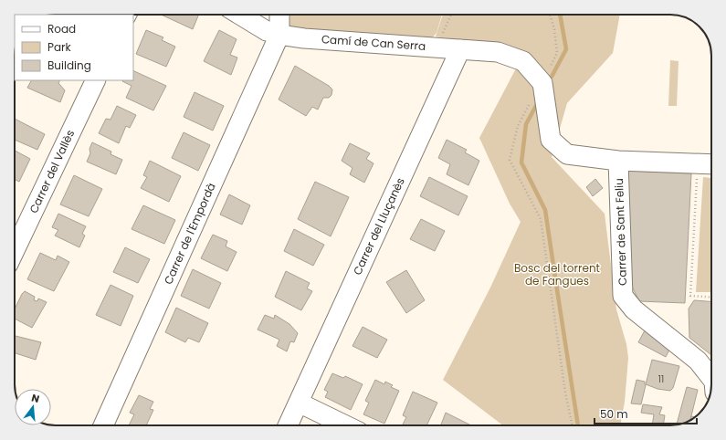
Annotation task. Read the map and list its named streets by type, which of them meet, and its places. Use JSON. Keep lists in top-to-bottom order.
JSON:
{
  "streets": {
    "street": [
      "Camí de Can Serra",
      "Carrer del Vallès",
      "Carrer del Lluçanès",
      "Carrer de Sant Feliu",
      "Carrer de l'Empordà"
    ]
  },
  "crossings": [
    ["Camí de Can Serra", "Carrer del Lluçanès"],
    ["Camí de Can Serra", "Carrer de l'Empordà"]
  ],
  "parks": ["Bosc del torrent de Fangues"],
  "house_numbers": ["11"],
  "legend": ["Road", "Park", "Building"],
  "scale_bar": "50 m",
  "north": "top"
}
